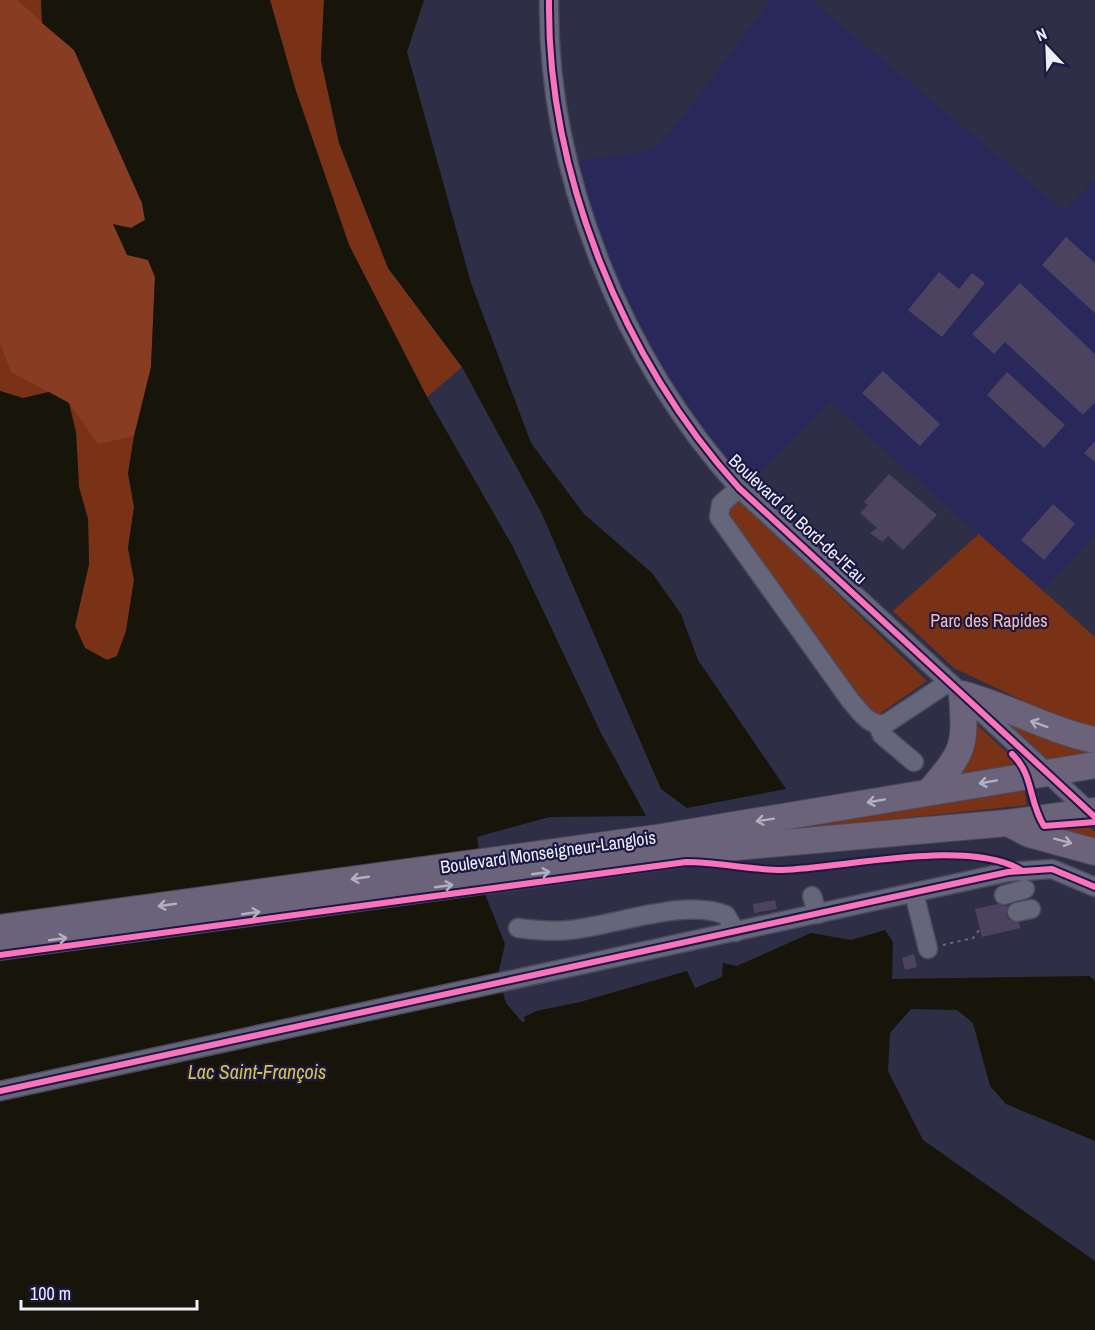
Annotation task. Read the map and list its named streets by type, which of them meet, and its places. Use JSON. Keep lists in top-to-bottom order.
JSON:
{
  "streets": {
    "highway": ["Boulevard Monseigneur-Langlois"],
    "street": ["Boulevard du Bord-de-l'Eau"]
  },
  "crossings": [
    ["Boulevard du Bord-de-l'Eau", "Boulevard Monseigneur-Langlois"]
  ],
  "water": ["Lac Saint-François"],
  "parks": ["Parc des Rapides"],
  "scale_bar": "100 m",
  "north": "top left"
}
